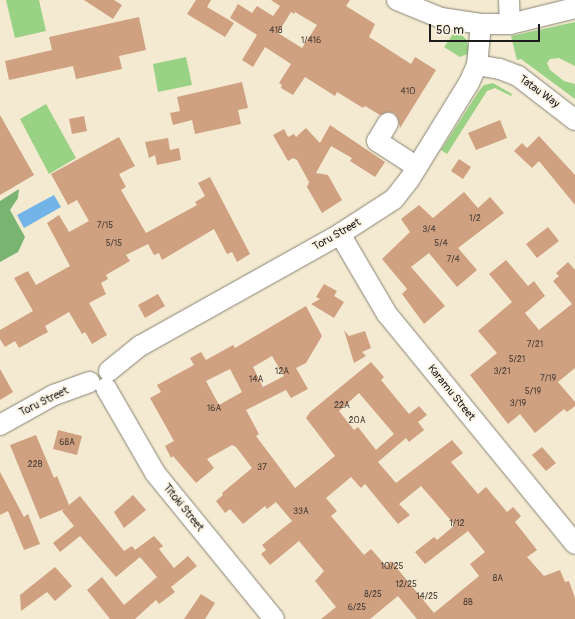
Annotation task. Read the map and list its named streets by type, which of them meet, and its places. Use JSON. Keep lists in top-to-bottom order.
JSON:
{
  "streets": {
    "street": [
      "Tatau Way",
      "Toru Street",
      "Karamu Street",
      "Titoki Street"
    ]
  },
  "crossings": [
    ["Tatau Way", "Toru Street"],
    ["Toru Street", "Karamu Street"],
    ["Toru Street", "Titoki Street"]
  ],
  "house_numbers": [
    "418",
    "1/416",
    "410",
    "1/2",
    "7/15",
    "3/4",
    "5/15",
    "5/4",
    "7/4",
    "7/21",
    "5/21",
    "12A",
    "3/21",
    "7/19",
    "14A",
    "5/19",
    "3/19",
    "22A",
    "16A",
    "20A",
    "68A",
    "22B",
    "37",
    "33A",
    "1/12",
    "10/25",
    "8A",
    "12/25",
    "8/25",
    "14/25",
    "8B",
    "6/25"
  ],
  "scale_bar": "50 m"
}
